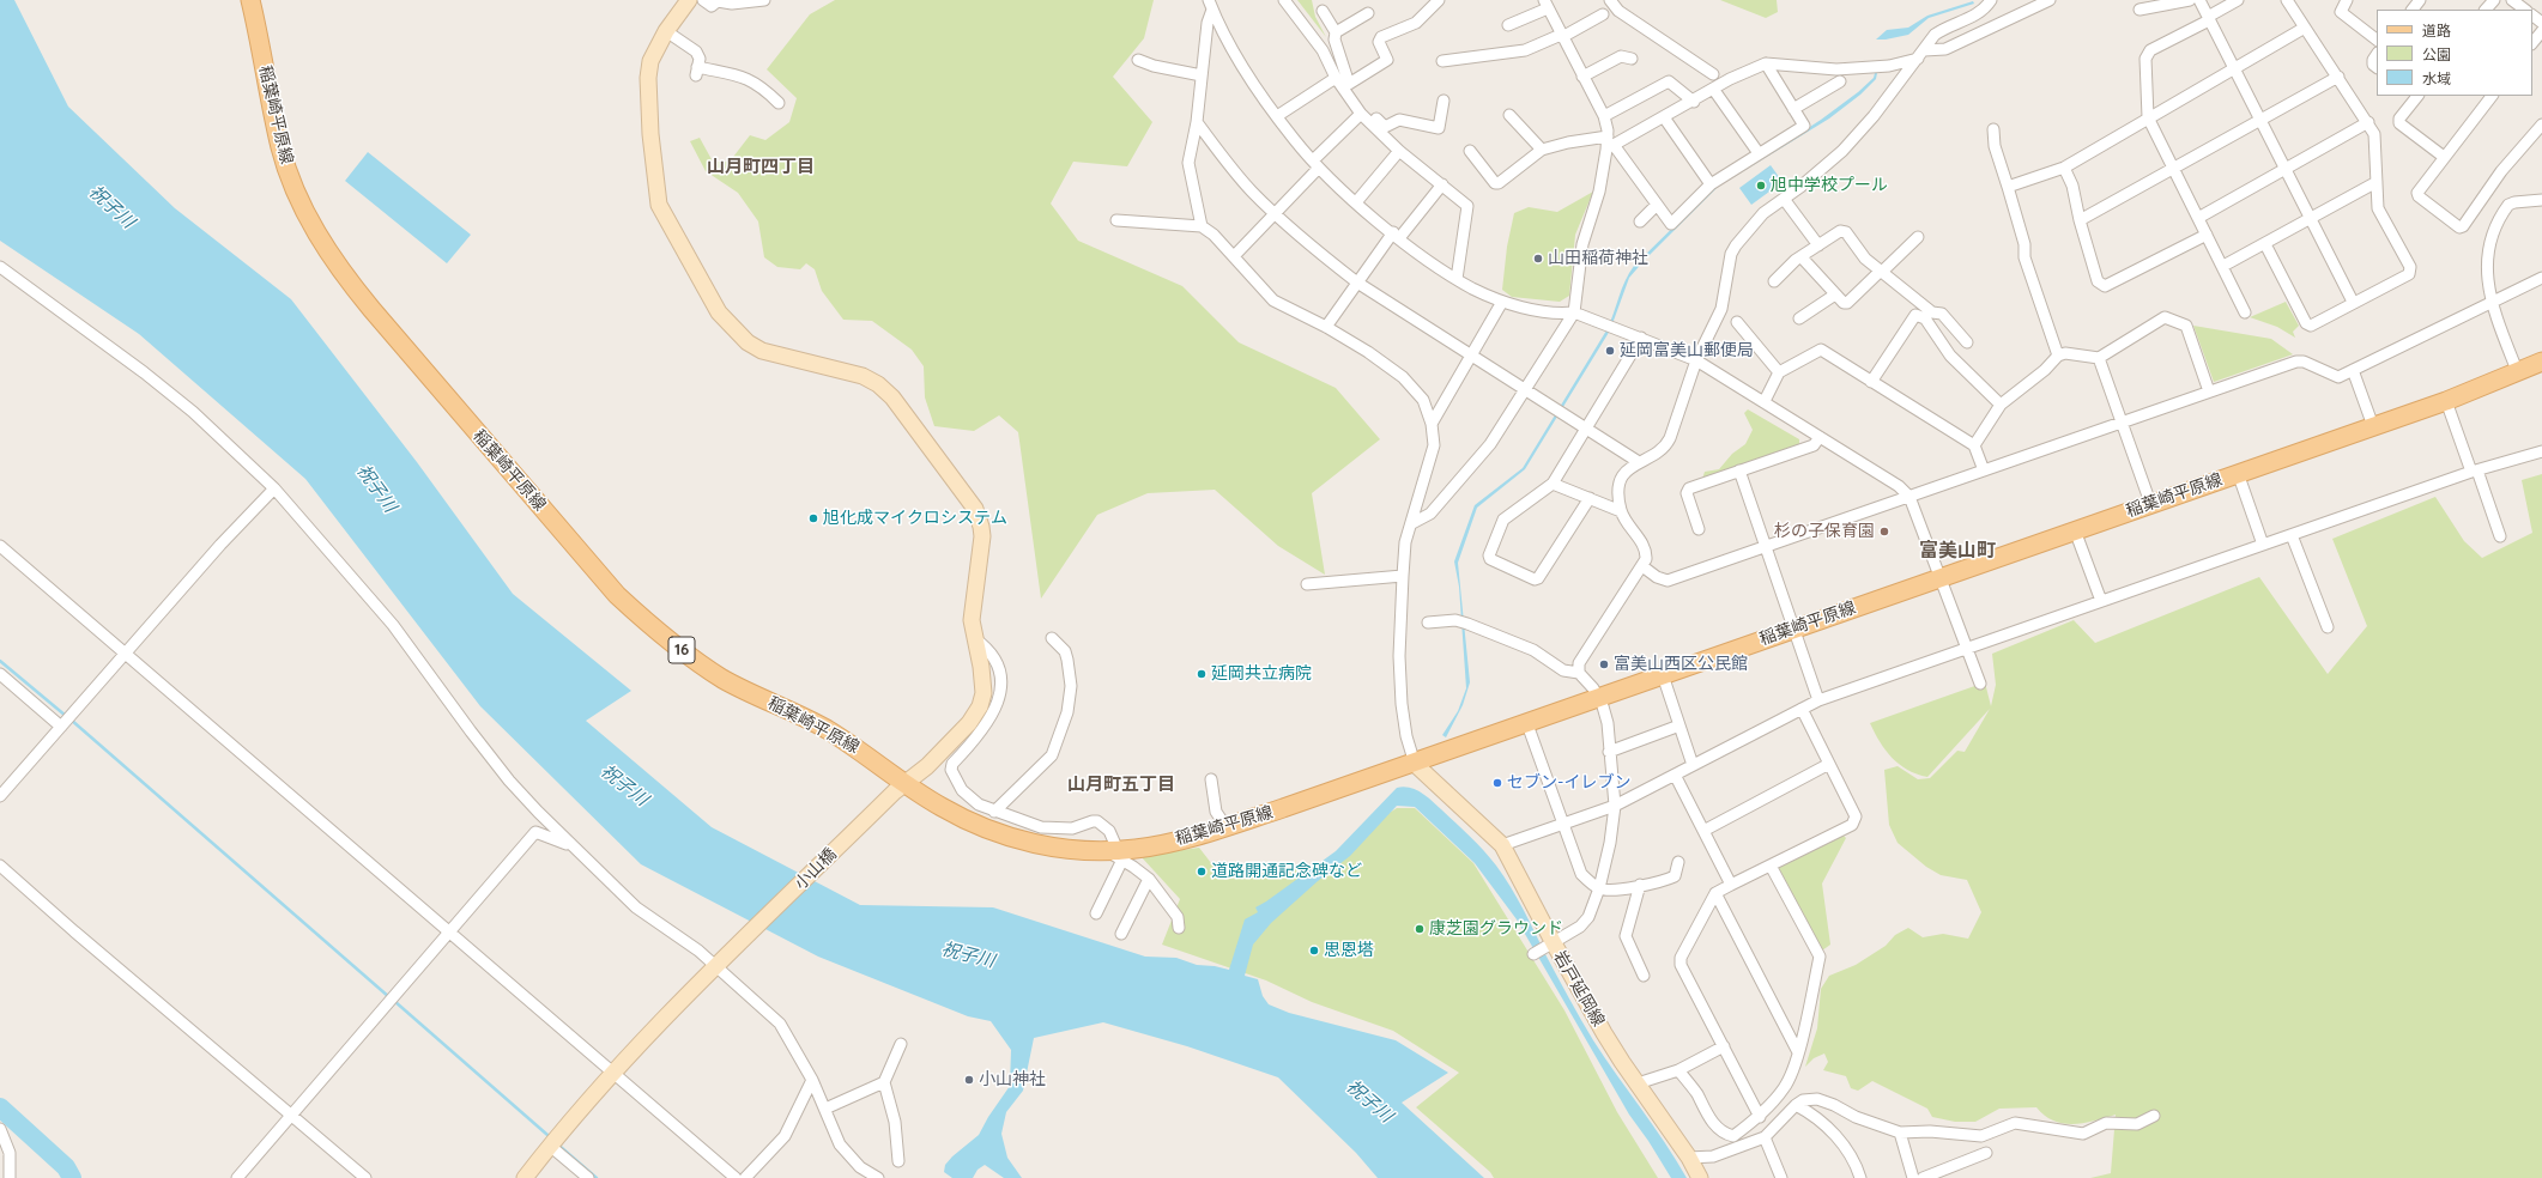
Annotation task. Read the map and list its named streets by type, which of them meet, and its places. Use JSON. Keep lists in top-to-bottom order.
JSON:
{
  "streets": {
    "main road": ["稲葉崎平原線", "16"],
    "street": ["小山橋", "岩戸延岡線"]
  },
  "crossings": [
    ["稲葉崎平原線", "小山橋"],
    ["稲葉崎平原線", "岩戸延岡線"]
  ],
  "districts": ["山月町四丁目", "富美山町", "山月町五丁目"],
  "water": ["祝子川"],
  "places": [
    "旭中学校プール",
    "山田稲荷神社",
    "延岡富美山郵便局",
    "旭化成マイクロシステム",
    "杉の子保育園",
    "富美山西区公民館",
    "延岡共立病院",
    "セブン-イレブン",
    "道路開通記念碑など",
    "康芝園グラウンド",
    "思恩塔",
    "小山神社"
  ],
  "legend": ["道路", "公園", "水域"]
}
